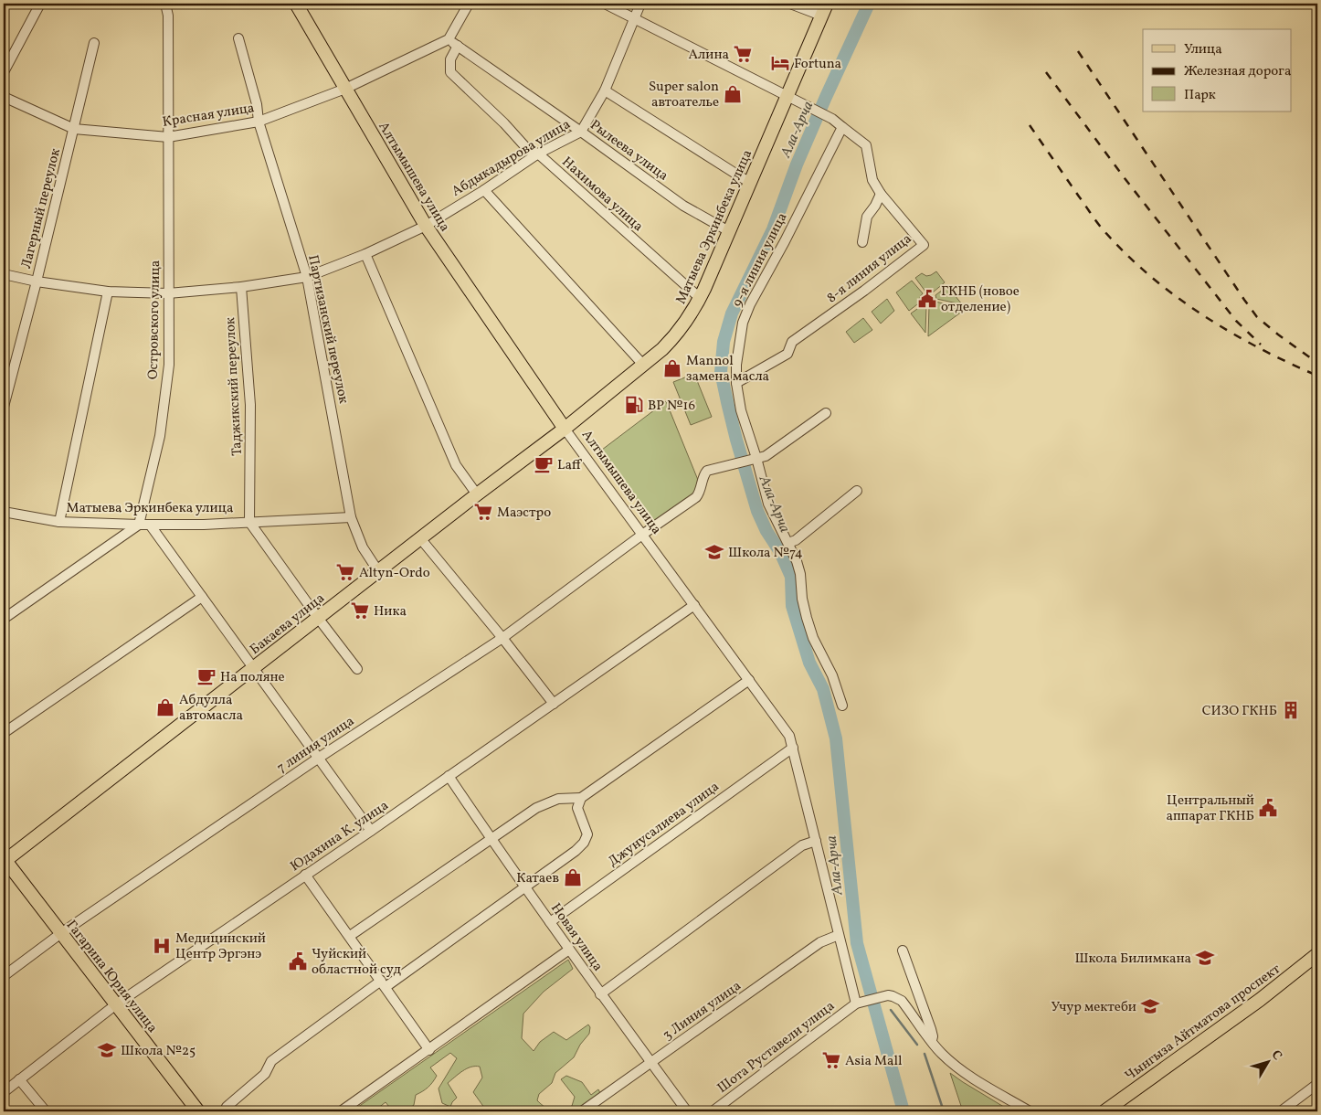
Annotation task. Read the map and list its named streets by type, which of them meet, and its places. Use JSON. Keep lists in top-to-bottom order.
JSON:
{
  "streets": {
    "main road": [
      "Алтымышева улица",
      "Матыева Эркинбека улица",
      "Бакаева улица",
      "Гагарина Юрия улица",
      "Чынгыза Айтматова проспект"
    ],
    "street": [
      "Красная улица",
      "Рылеева улица",
      "Абдыкадырова улица",
      "Нахимова улица",
      "Лагерный переулок",
      "9-я линия улица",
      "8-я линия улица",
      "Островского улица",
      "Партизанский переулок",
      "Таджикский переулок",
      "7 линия улица",
      "Джунусалиева улица",
      "Юдахина К. улица",
      "Новая улица",
      "3 Линия улица",
      "Шота Руставели улица"
    ]
  },
  "crossings": [
    ["Красная улица", "Рылеева улица"],
    ["Красная улица", "Алтымышева улица"],
    ["Красная улица", "Лагерный переулок"],
    ["Красная улица", "Островского улица"],
    ["Красная улица", "Партизанский переулок"],
    ["Рылеева улица", "Абдыкадырова улица"],
    ["Рылеева улица", "Нахимова улица"],
    ["Рылеева улица", "Матыева Эркинбека улица"],
    ["Абдыкадырова улица", "Алтымышева улица"],
    ["Абдыкадырова улица", "Нахимова улица"],
    ["Абдыкадырова улица", "Лагерный переулок"],
    ["Абдыкадырова улица", "Островского улица"],
    ["Абдыкадырова улица", "Партизанский переулок"],
    ["Абдыкадырова улица", "Таджикский переулок"],
    ["Алтымышева улица", "Матыева Эркинбека улица"],
    ["Алтымышева улица", "7 линия улица"],
    ["Алтымышева улица", "Джунусалиева улица"],
    ["Алтымышева улица", "Юдахина К. улица"],
    ["Алтымышева улица", "3 Линия улица"],
    ["Алтымышева улица", "Шота Руставели улица"],
    ["Нахимова улица", "Матыева Эркинбека улица"],
    ["Матыева Эркинбека улица", "Островского улица"],
    ["Матыева Эркинбека улица", "Партизанский переулок"],
    ["Матыева Эркинбека улица", "Таджикский переулок"],
    ["Матыева Эркинбека улица", "Бакаева улица"],
    ["9-я линия улица", "8-я линия улица"],
    ["9-я линия улица", "7 линия улица"],
    ["Партизанский переулок", "Бакаева улица"],
    ["Бакаева улица", "Гагарина Юрия улица"],
    ["7 линия улица", "Гагарина Юрия улица"],
    ["Джунусалиева улица", "Новая улица"],
    ["Юдахина К. улица", "Новая улица"],
    ["Юдахина К. улица", "Гагарина Юрия улица"],
    ["Новая улица", "3 Линия улица"]
  ],
  "water": ["Ала-Арча"],
  "places": {
    "supermarket": [
      "Алина",
      "Маэстро",
      "Altyn-Ordo",
      "Ника",
      "Asia Mall"
    ],
    "hotel": ["Fortuna"],
    "shop": [
      "Super salon автоателье",
      "Mannol замена масла",
      "Абдулла автомасла",
      "Катаев"
    ],
    "public building": ["ГКНБ (новое отделение)", "Центральный аппарат ГКНБ", "Чуйский областной суд"],
    "fuel station": ["BP №16"],
    "cafe": ["Laff", "На поляне"],
    "school or university": [
      "Школа №74",
      "Школа Билимкана",
      "Учур мектеби",
      "Школа №25"
    ],
    "building": ["СИЗО ГКНБ"],
    "hospital": ["Медицинский Центр Эргэнэ"]
  },
  "legend": ["Улица", "Железная дорога", "Парк"],
  "north": "top right"
}
